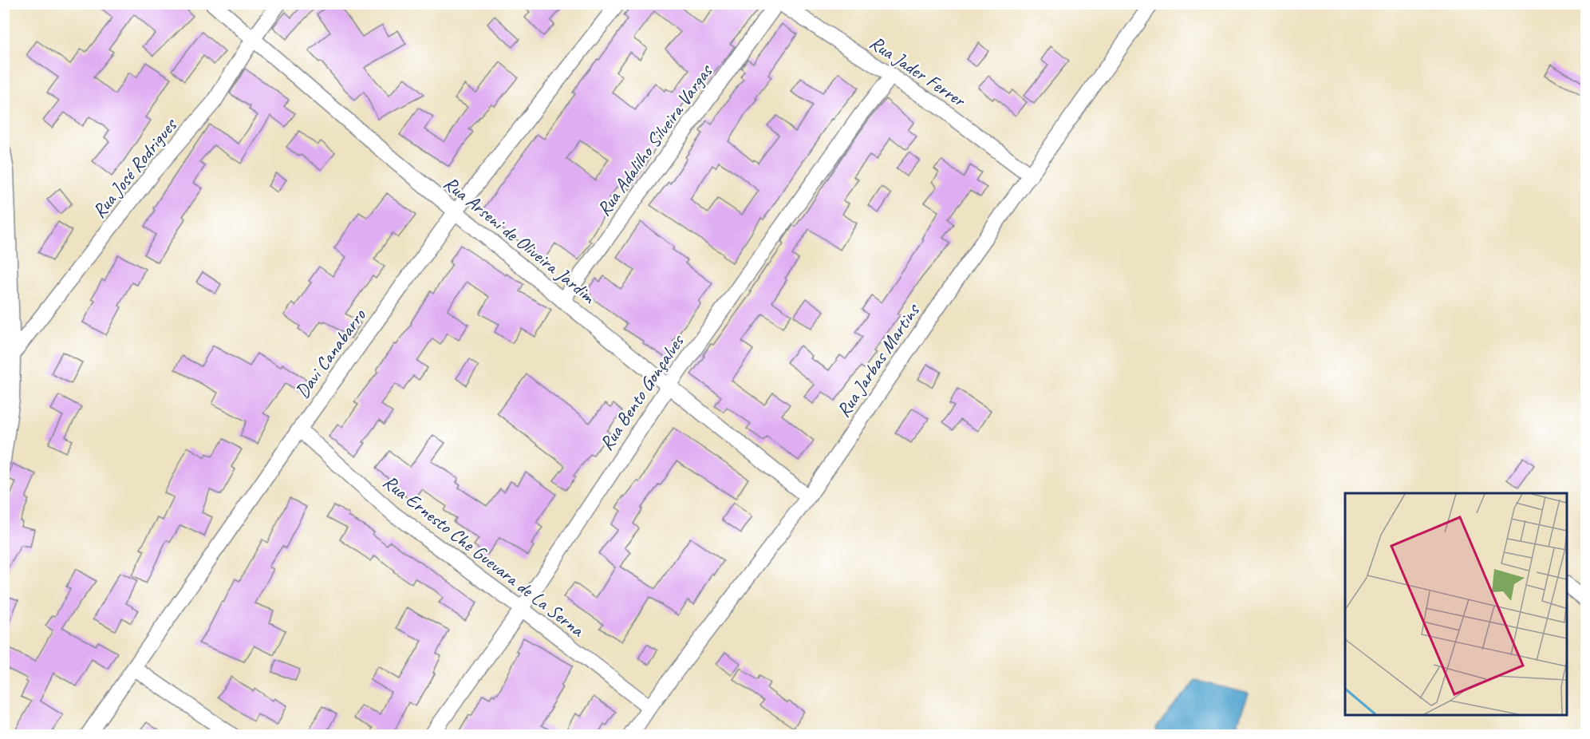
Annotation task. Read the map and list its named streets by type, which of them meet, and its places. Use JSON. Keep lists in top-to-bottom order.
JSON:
{
  "streets": {
    "street": [
      "Rua Jader Ferrer",
      "Rua Adalilho Silveira Vargas",
      "Rua José Rodrigues",
      "Rua Arseni de Oliveira Jardim",
      "Davi Canabarro",
      "Rua Jarbas Martins",
      "Rua Bento Gonçalves",
      "Rua Ernesto Che Guevara de La Serna"
    ]
  },
  "crossings": [
    ["Rua Jader Ferrer", "Rua Adalilho Silveira Vargas"],
    ["Rua Jader Ferrer", "Rua Jarbas Martins"],
    ["Rua Jader Ferrer", "Rua Bento Gonçalves"],
    ["Rua Adalilho Silveira Vargas", "Rua Arseni de Oliveira Jardim"],
    ["Rua José Rodrigues", "Rua Arseni de Oliveira Jardim"],
    ["Rua Arseni de Oliveira Jardim", "Davi Canabarro"],
    ["Rua Arseni de Oliveira Jardim", "Rua Jarbas Martins"],
    ["Rua Arseni de Oliveira Jardim", "Rua Bento Gonçalves"],
    ["Davi Canabarro", "Rua Ernesto Che Guevara de La Serna"],
    ["Rua Jarbas Martins", "Rua Ernesto Che Guevara de La Serna"],
    ["Rua Bento Gonçalves", "Rua Ernesto Che Guevara de La Serna"]
  ]
}
